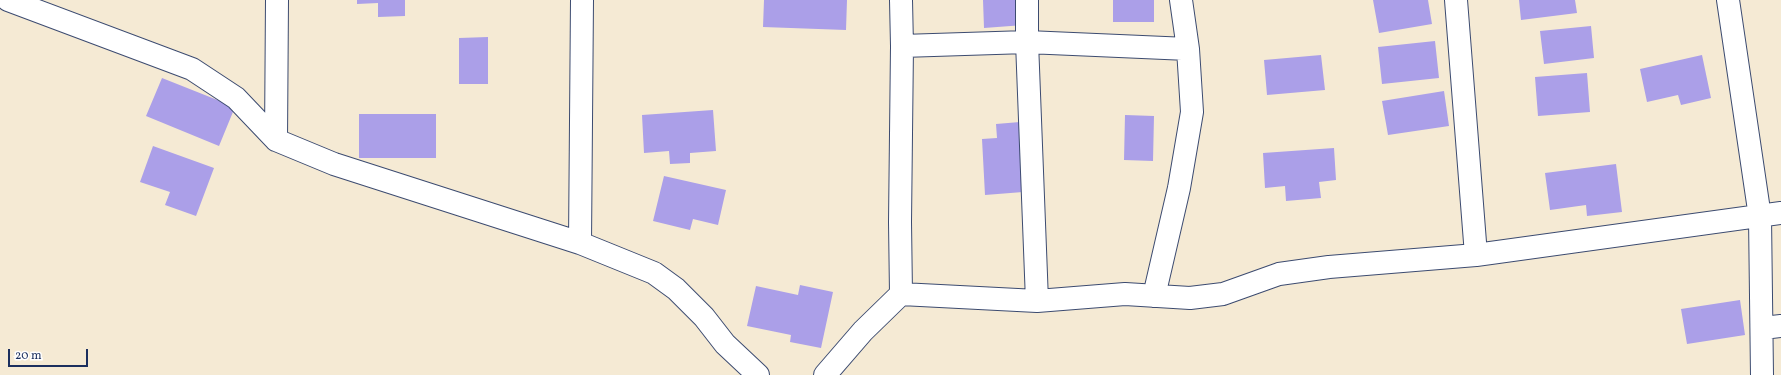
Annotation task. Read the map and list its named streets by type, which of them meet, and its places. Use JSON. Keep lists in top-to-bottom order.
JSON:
{
  "scale_bar": "20 m"
}
